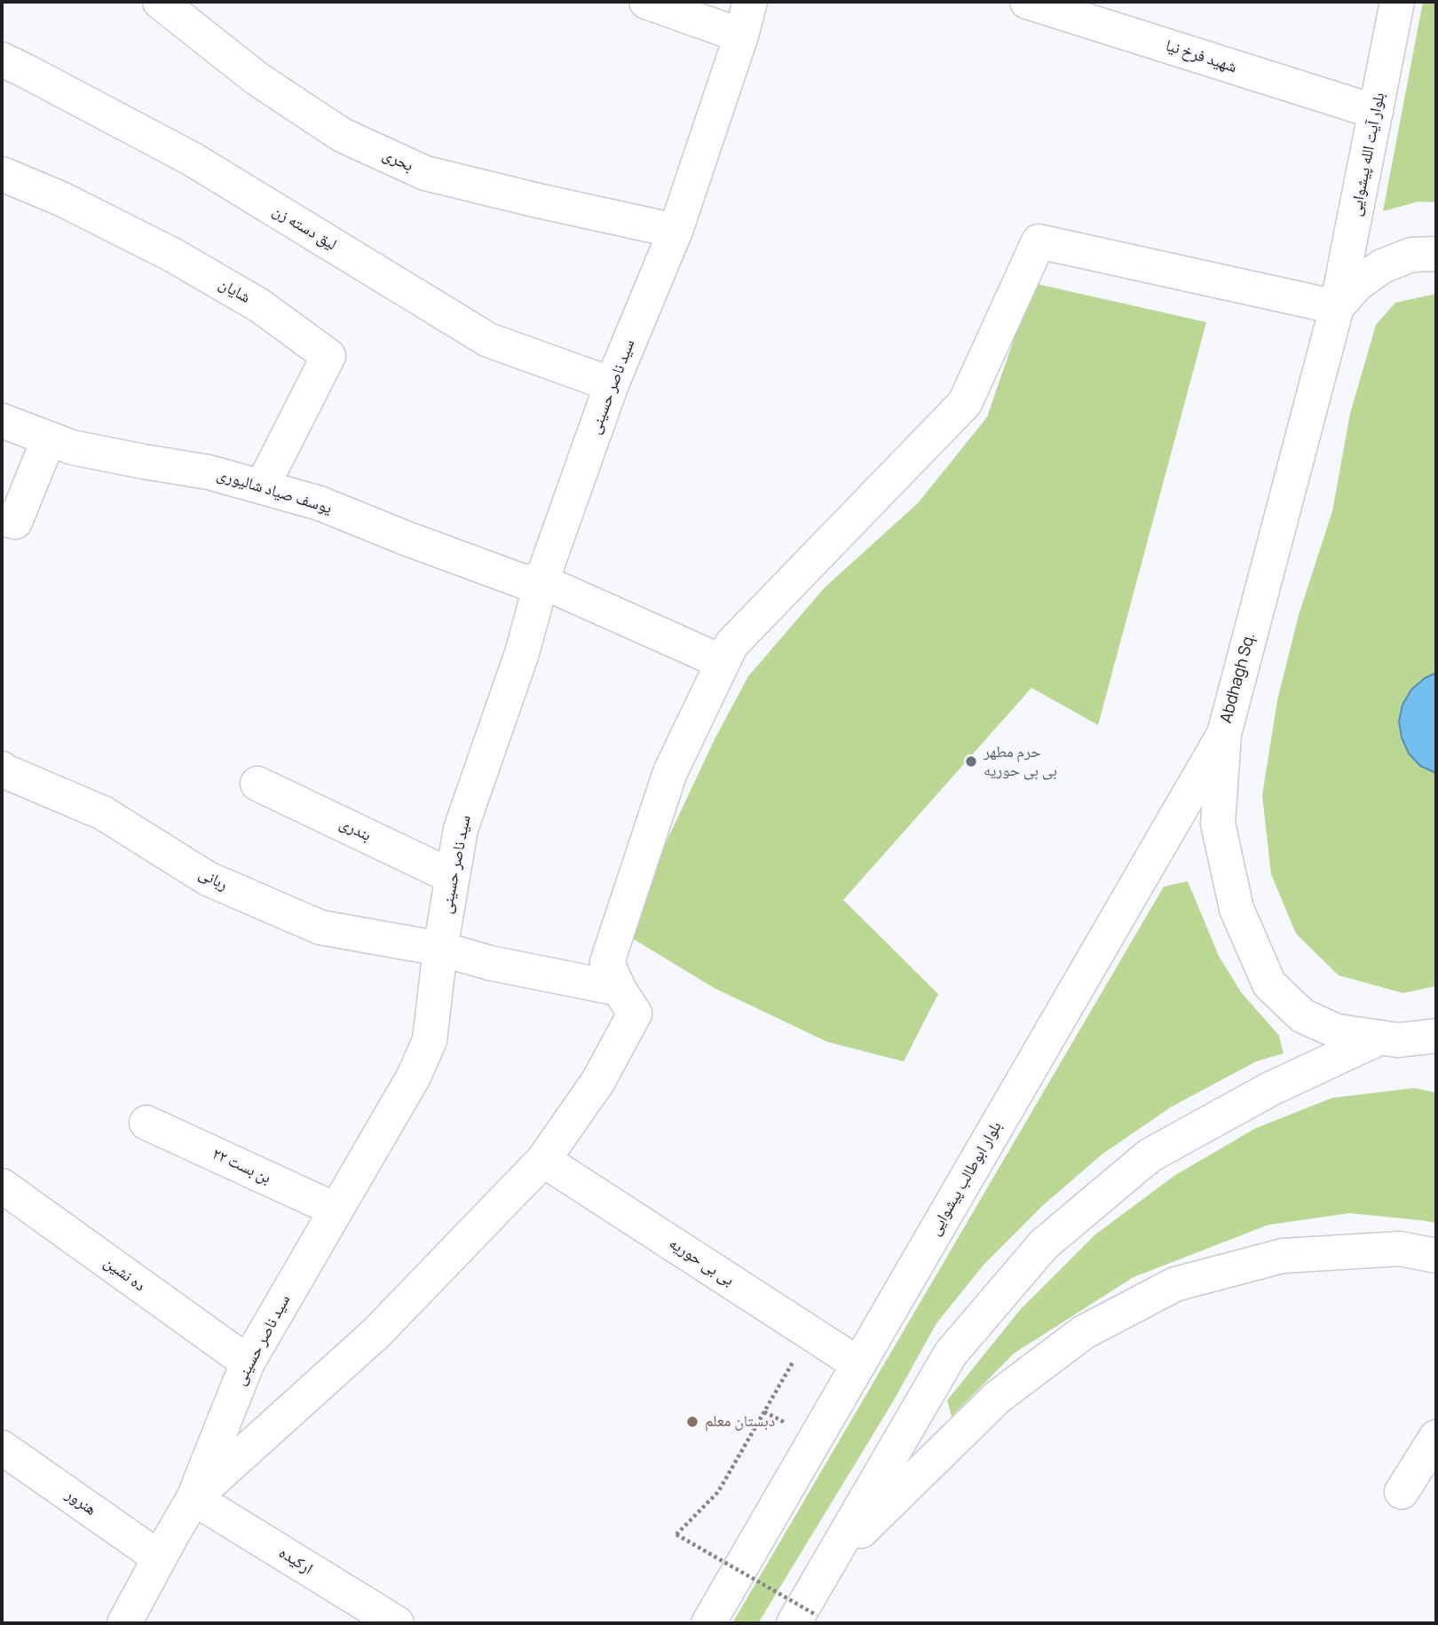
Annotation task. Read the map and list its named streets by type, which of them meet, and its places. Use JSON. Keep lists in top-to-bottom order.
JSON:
{
  "streets": {
    "main road": [
      "شهید فرخ نیا",
      "بلوار آیت الله پیشوایی",
      "بحری",
      "لیق دسته زن",
      "شایان",
      "سید ناصر حسینی",
      "یوسف صیاد شالیوری",
      "Abdhagh Sq.",
      "بندری",
      "ربانی",
      "بن بست ۲۲",
      "بلوار ابوطالب پیشوایی",
      "بی بی حوریه",
      "ده نشین",
      "هنرور",
      "ارکیده"
    ]
  },
  "crossings": [
    ["شهید فرخ نیا", "بلوار آیت الله پیشوایی"],
    ["بلوار آیت الله پیشوایی", "Abdhagh Sq."],
    ["بحری", "سید ناصر حسینی"],
    ["لیق دسته زن", "سید ناصر حسینی"],
    ["شایان", "یوسف صیاد شالیوری"],
    ["سید ناصر حسینی", "یوسف صیاد شالیوری"],
    ["سید ناصر حسینی", "بندری"],
    ["سید ناصر حسینی", "ربانی"],
    ["سید ناصر حسینی", "بن بست ۲۲"],
    ["سید ناصر حسینی", "ده نشین"],
    ["سید ناصر حسینی", "هنرور"],
    ["سید ناصر حسینی", "ارکیده"],
    ["Abdhagh Sq.", "بلوار ابوطالب پیشوایی"],
    ["بلوار ابوطالب پیشوایی", "بی بی حوریه"]
  ],
  "places": ["حرم مطهر بی بی حوریه", "دبستان معلم"]
}
